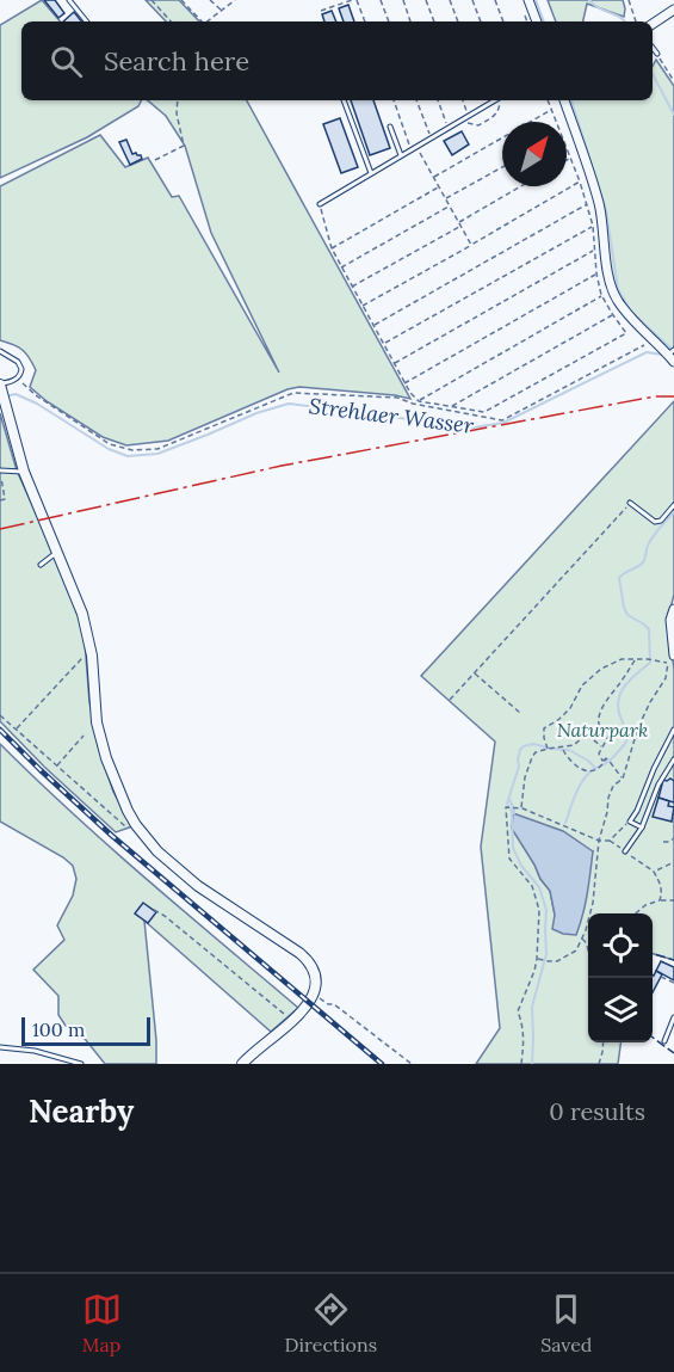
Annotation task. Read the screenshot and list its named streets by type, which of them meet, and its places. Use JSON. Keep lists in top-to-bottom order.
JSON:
{
  "water": ["Strehlaer Wasser"],
  "parks": ["Naturpark"],
  "scale_bar": "100 m",
  "north": "top right",
  "page": {
    "search": "Search here",
    "scale": "100 m",
    "heading": ["Nearby", "0 results"],
    "nav": ["Map", "Directions", "Saved"]
  }
}
